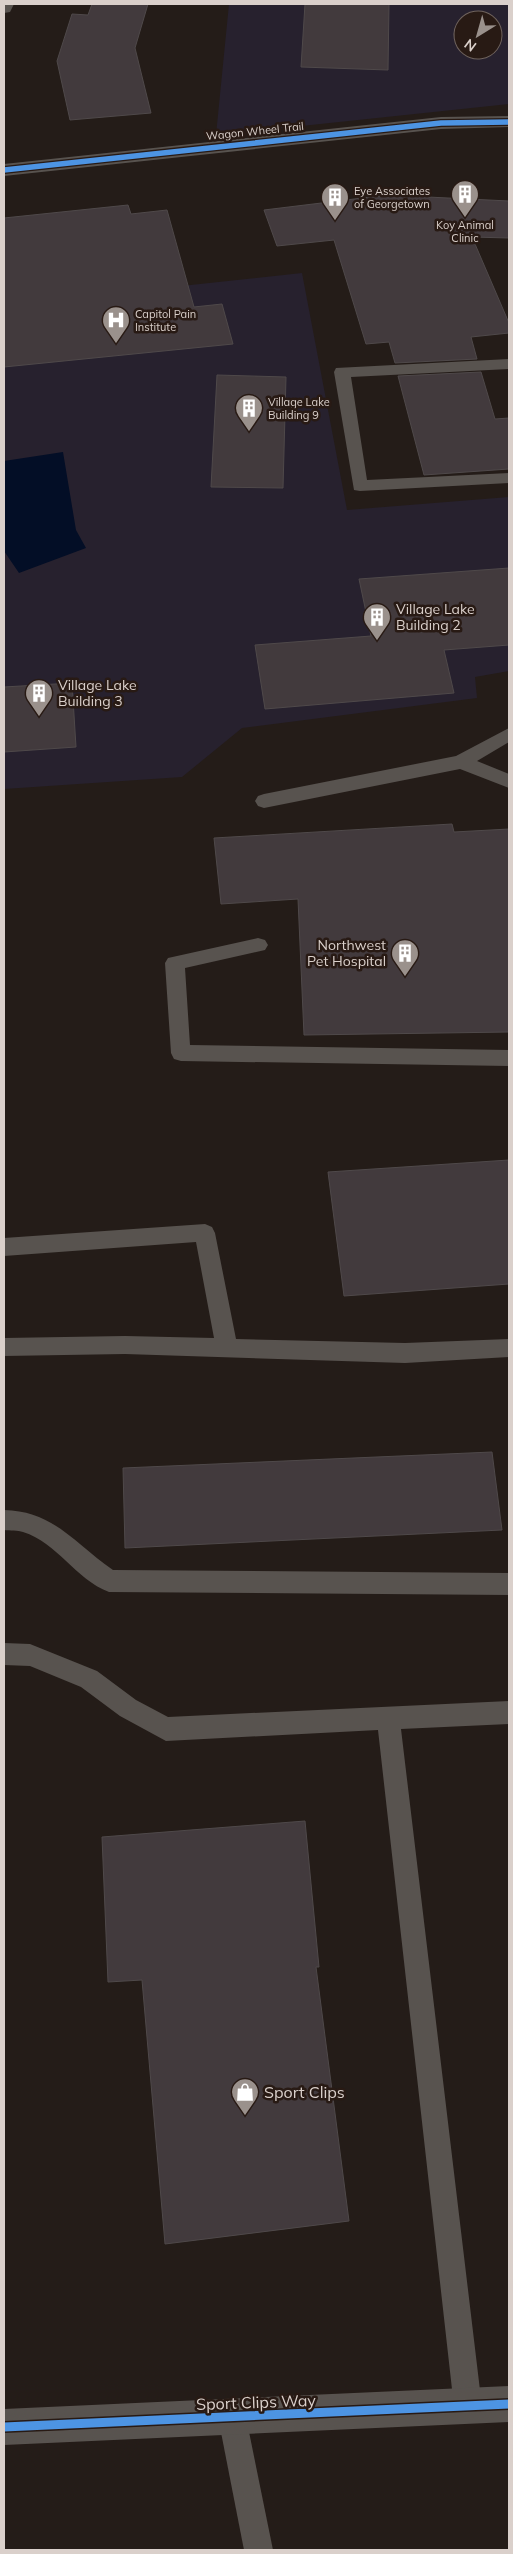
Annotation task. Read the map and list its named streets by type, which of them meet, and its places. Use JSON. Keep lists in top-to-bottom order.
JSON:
{
  "streets": {
    "street": ["Wagon Wheel Trail", "Sport Clips Way"]
  },
  "places": {
    "building": [
      "Koy Animal Clinic",
      "Eye Associates of Georgetown",
      "Village Lake Building 9",
      "Village Lake Building 2",
      "Village Lake Building 3",
      "Northwest Pet Hospital"
    ],
    "hospital": ["Capitol Pain Institute"],
    "shop": ["Sport Clips"]
  },
  "north": "bottom left"
}
